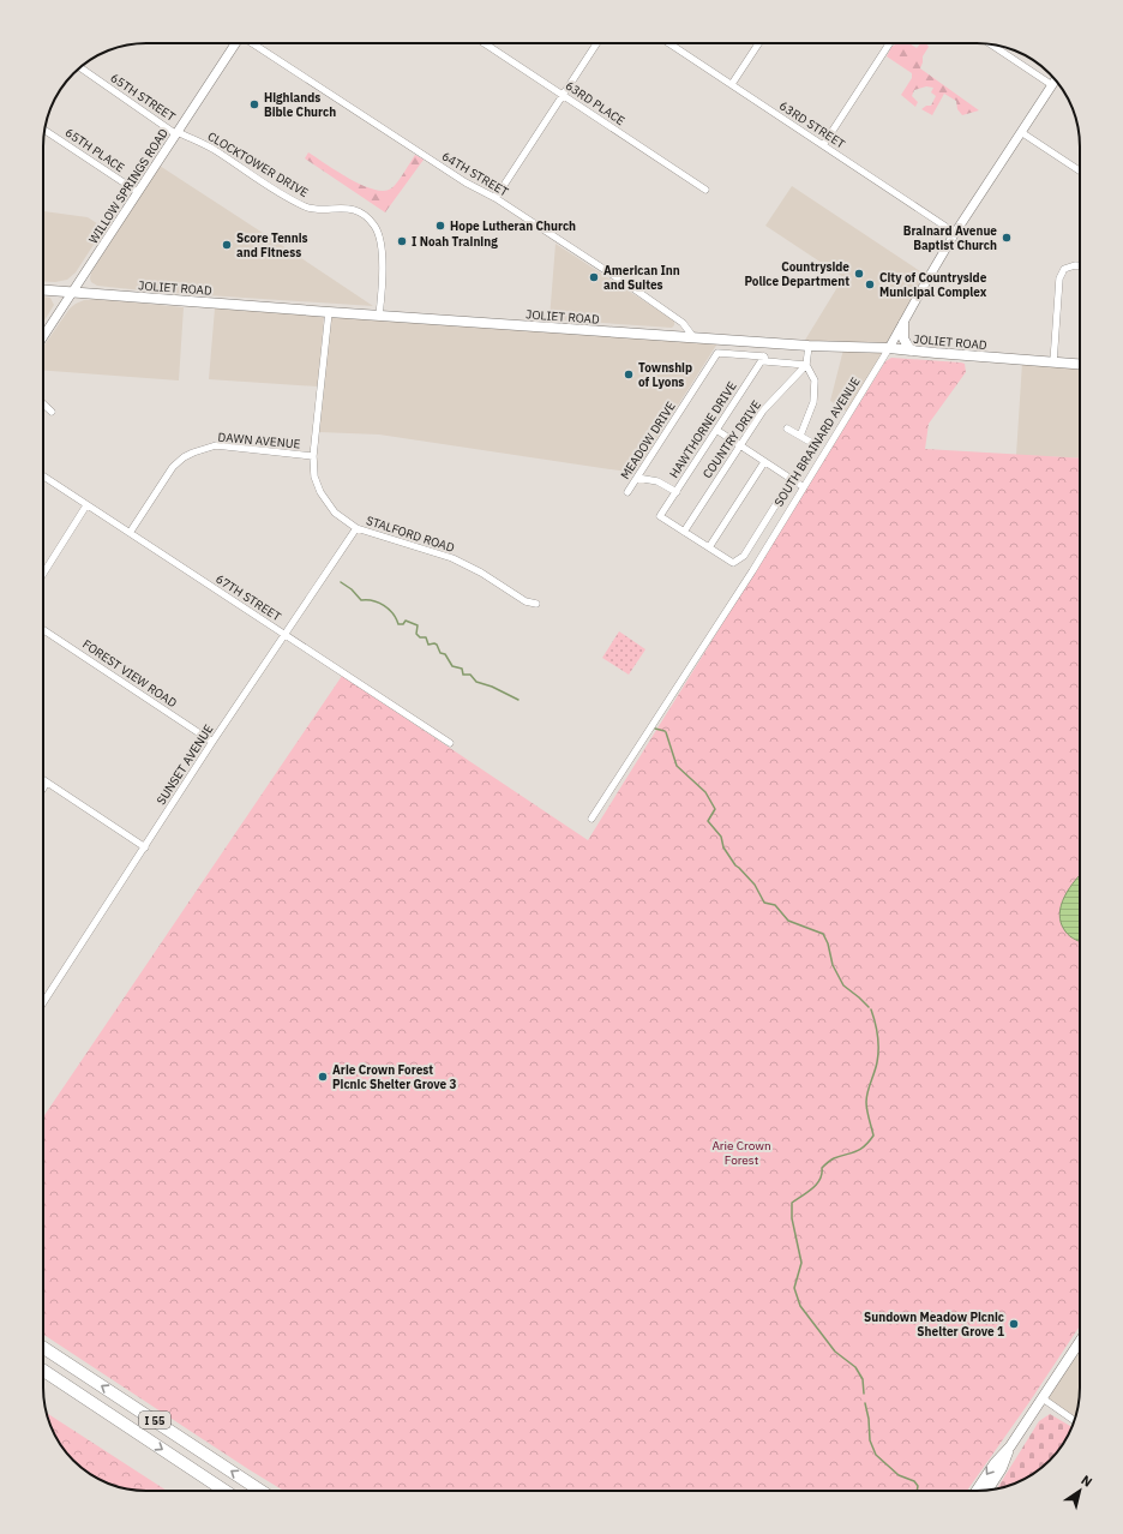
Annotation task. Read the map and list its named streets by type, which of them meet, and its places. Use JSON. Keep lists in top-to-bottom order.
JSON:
{
  "streets": {
    "highway": ["I 55"],
    "main road": ["JOLIET ROAD"],
    "street": [
      "65TH STREET",
      "63RD PLACE",
      "63RD STREET",
      "65TH PLACE",
      "CLOCKTOWER DRIVE",
      "64TH STREET",
      "WILLOW SPRINGS ROAD",
      "HAWTHORNE DRIVE",
      "COUNTRY DRIVE",
      "DAWN AVENUE",
      "MEADOW DRIVE",
      "SOUTH BRAINARD AVENUE",
      "STALFORD ROAD",
      "67TH STREET",
      "FOREST VIEW ROAD",
      "SUNSET AVENUE"
    ]
  },
  "crossings": [
    ["65TH STREET", "CLOCKTOWER DRIVE"],
    ["65TH STREET", "WILLOW SPRINGS ROAD"],
    ["63RD STREET", "SOUTH BRAINARD AVENUE"],
    ["65TH PLACE", "WILLOW SPRINGS ROAD"],
    ["CLOCKTOWER DRIVE", "WILLOW SPRINGS ROAD"],
    ["CLOCKTOWER DRIVE", "JOLIET ROAD"],
    ["64TH STREET", "JOLIET ROAD"],
    ["WILLOW SPRINGS ROAD", "JOLIET ROAD"],
    ["JOLIET ROAD", "SOUTH BRAINARD AVENUE"],
    ["JOLIET ROAD", "STALFORD ROAD"],
    ["HAWTHORNE DRIVE", "COUNTRY DRIVE"],
    ["HAWTHORNE DRIVE", "MEADOW DRIVE"],
    ["DAWN AVENUE", "STALFORD ROAD"],
    ["DAWN AVENUE", "67TH STREET"],
    ["STALFORD ROAD", "SUNSET AVENUE"],
    ["67TH STREET", "SUNSET AVENUE"],
    ["FOREST VIEW ROAD", "SUNSET AVENUE"]
  ],
  "parks": ["Arie Crown Forest"],
  "places": [
    "Highlands Bible Church",
    "Hope Lutheran Church",
    "Brainard Avenue Baptist Church",
    "I Noah Training",
    "Score Tennis and Fitness",
    "Countryside Police Department",
    "American Inn and Suites",
    "City of Countryside Municipal Complex",
    "Township of Lyons",
    "Arie Crown Forest Picnic Shelter Grove 3",
    "Sundown Meadow Picnic Shelter Grove 1"
  ],
  "north": "top right"
}
